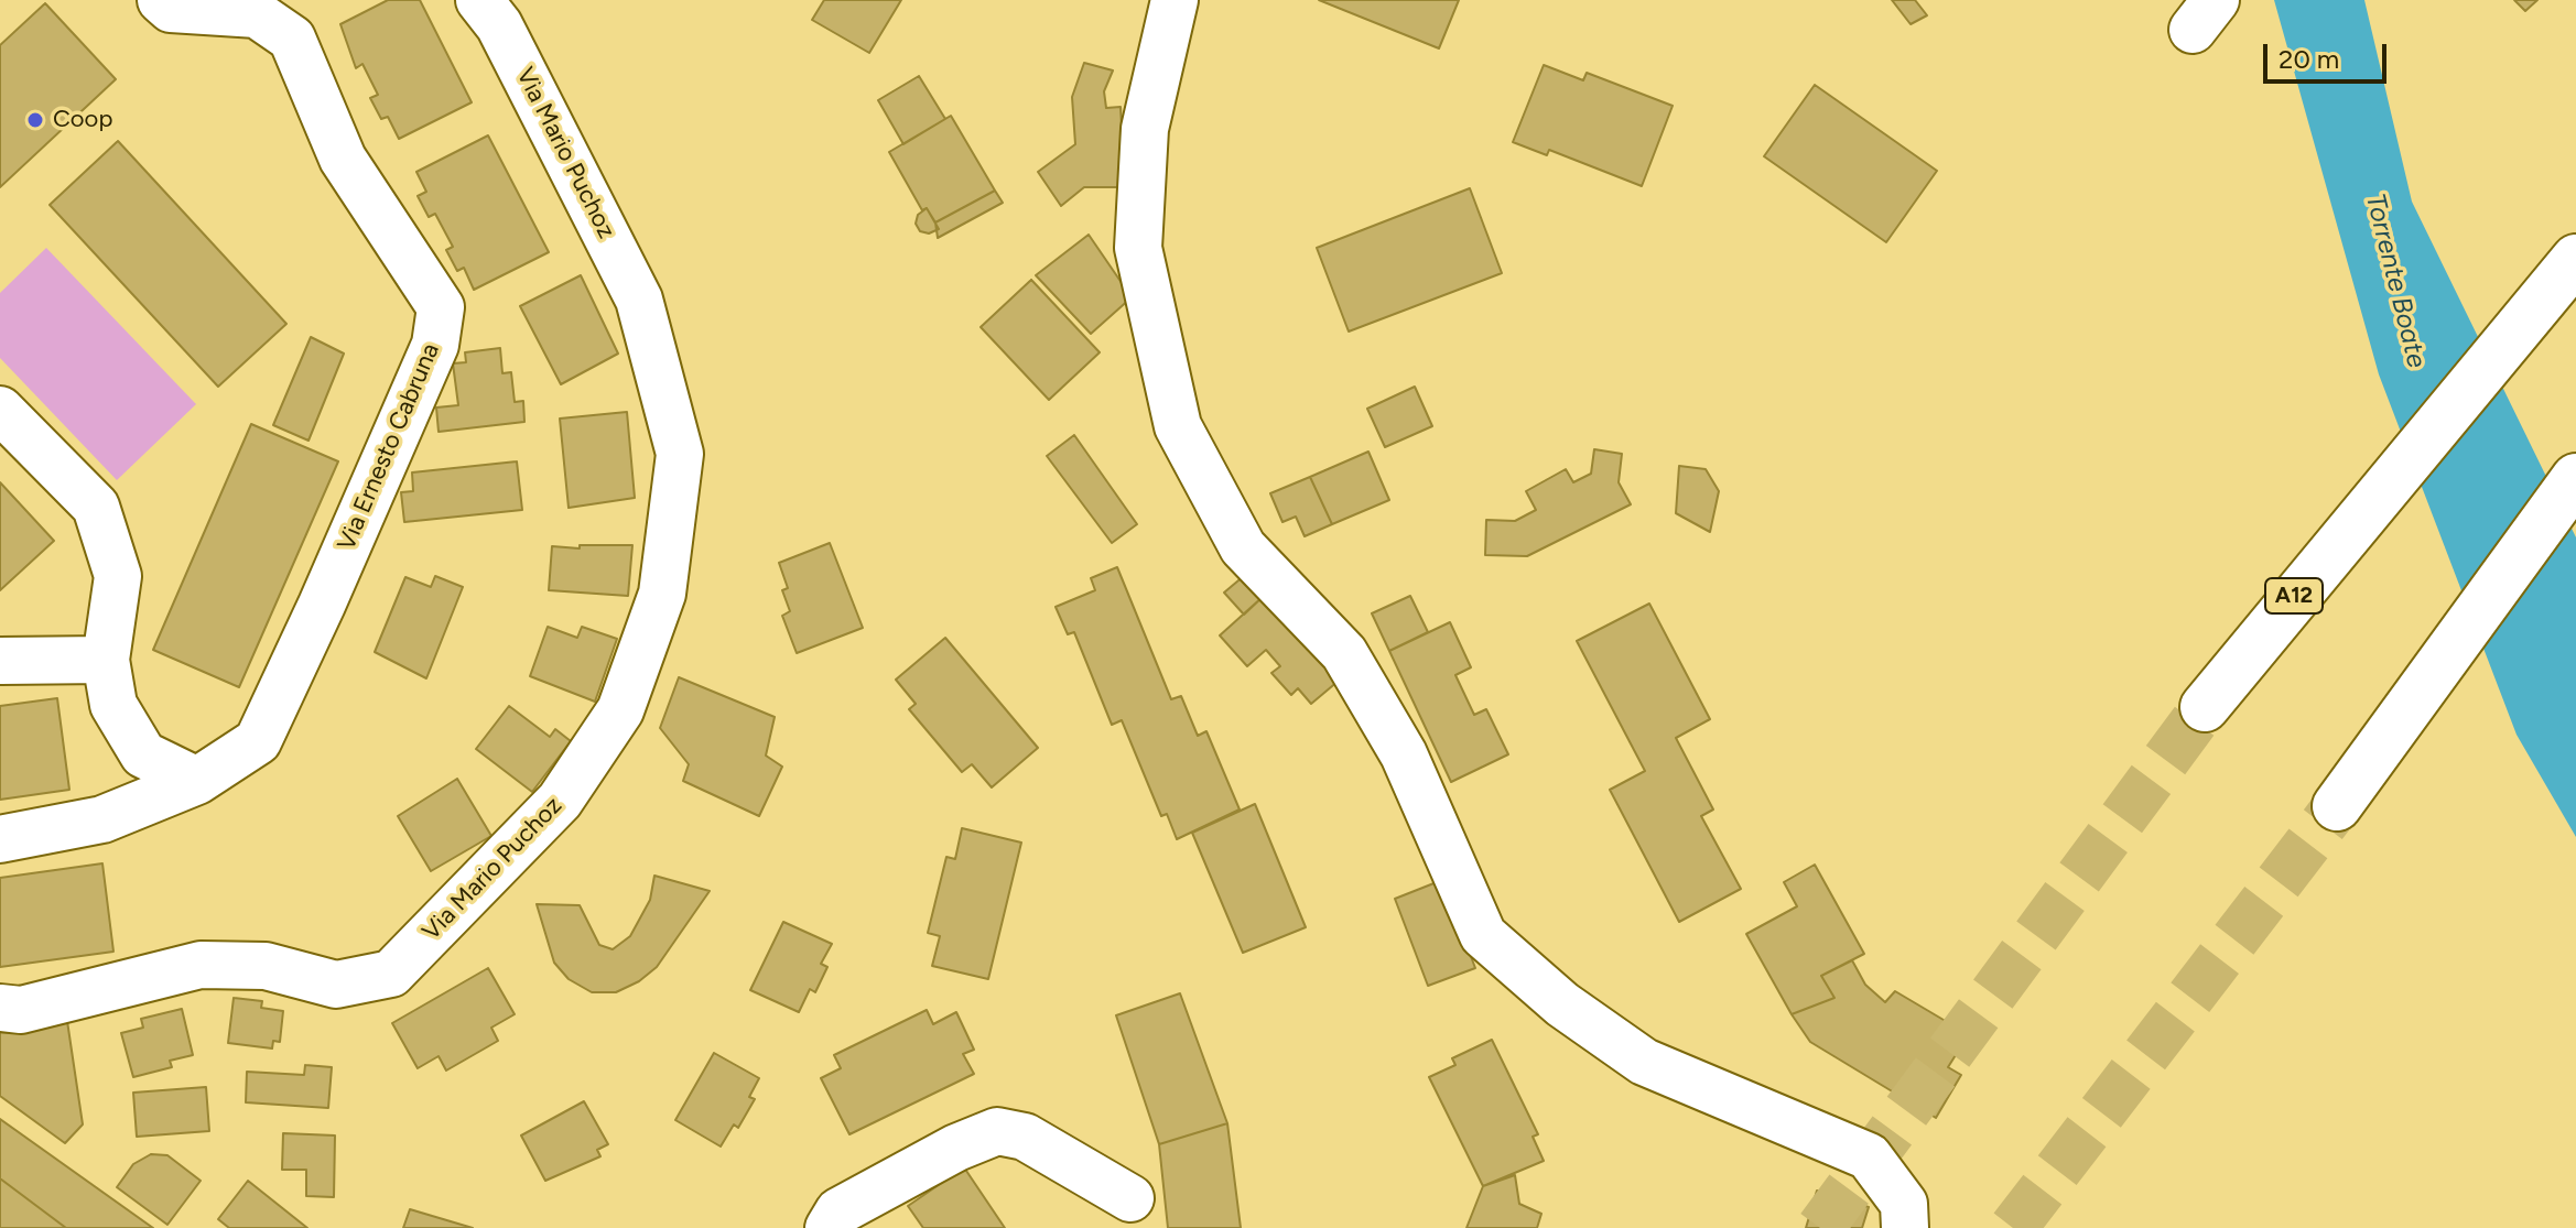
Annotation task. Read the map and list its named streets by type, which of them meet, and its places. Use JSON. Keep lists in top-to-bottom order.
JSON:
{
  "streets": {
    "highway": ["A12"],
    "street": ["Via Mario Puchoz", "Via Ernesto Cabruna"]
  },
  "water": ["Torrente Boate"],
  "places": ["Coop"],
  "scale_bar": "20 m"
}
